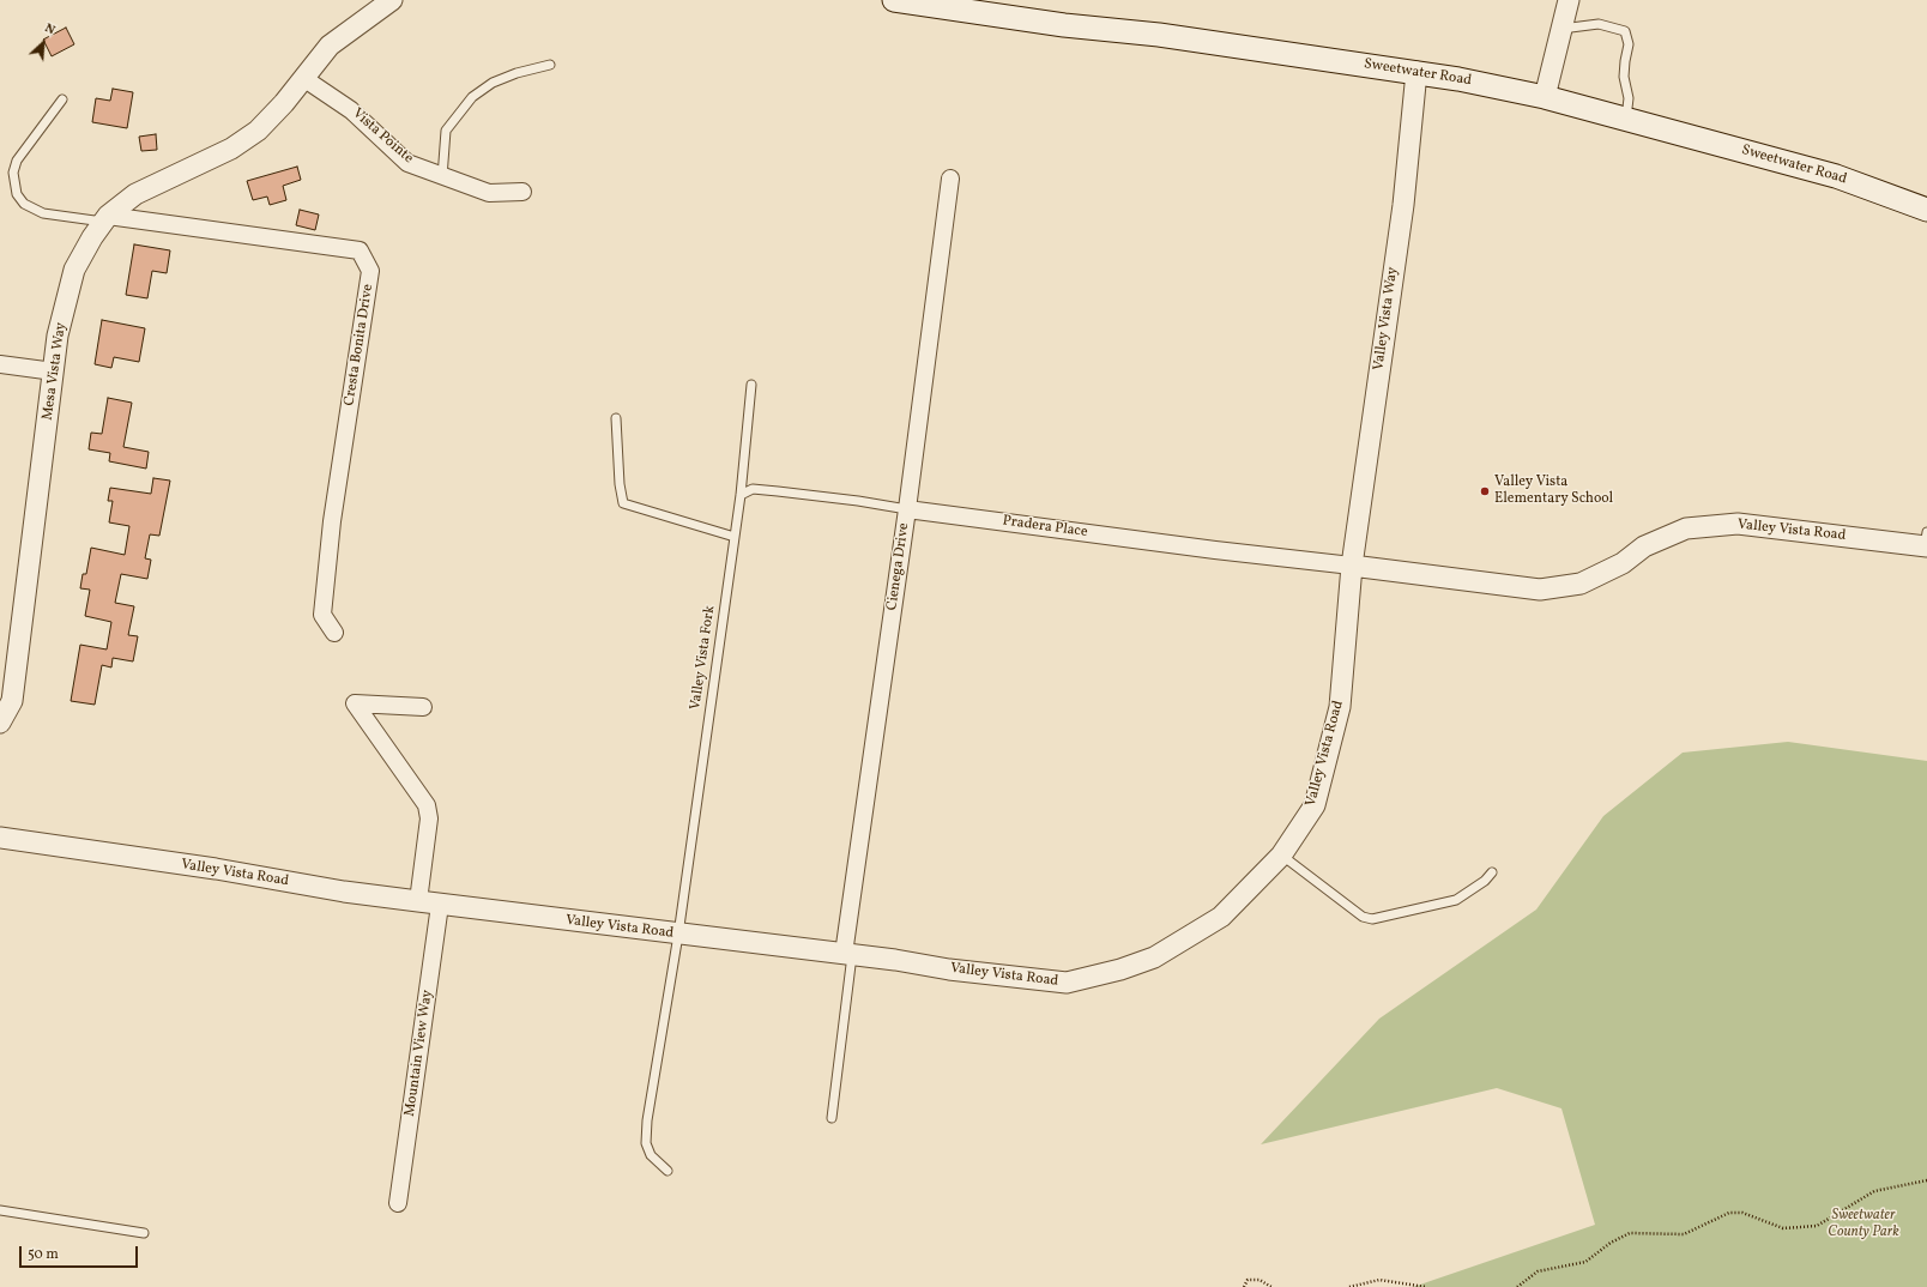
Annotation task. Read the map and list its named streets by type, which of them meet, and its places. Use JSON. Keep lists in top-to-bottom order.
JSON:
{
  "streets": {
    "main road": ["Sweetwater Road"],
    "street": [
      "Vista Pointe",
      "Valley Vista Way",
      "Cresta Bonita Drive",
      "Mesa Vista Way",
      "Pradera Place",
      "Valley Vista Road",
      "Cienega Drive",
      "Mountain View Way"
    ],
    "lane": ["Valley Vista Fork"]
  },
  "crossings": [
    ["Sweetwater Road", "Valley Vista Way"],
    ["Vista Pointe", "Mesa Vista Way"],
    ["Valley Vista Way", "Pradera Place"],
    ["Valley Vista Way", "Valley Vista Road"],
    ["Cresta Bonita Drive", "Mesa Vista Way"],
    ["Pradera Place", "Valley Vista Road"],
    ["Pradera Place", "Cienega Drive"],
    ["Pradera Place", "Valley Vista Fork"],
    ["Valley Vista Road", "Cienega Drive"],
    ["Valley Vista Road", "Valley Vista Fork"],
    ["Valley Vista Road", "Mountain View Way"]
  ],
  "parks": ["Sweetwater County Park"],
  "places": ["Valley Vista Elementary School"],
  "scale_bar": "50 m",
  "north": "top right"
}
